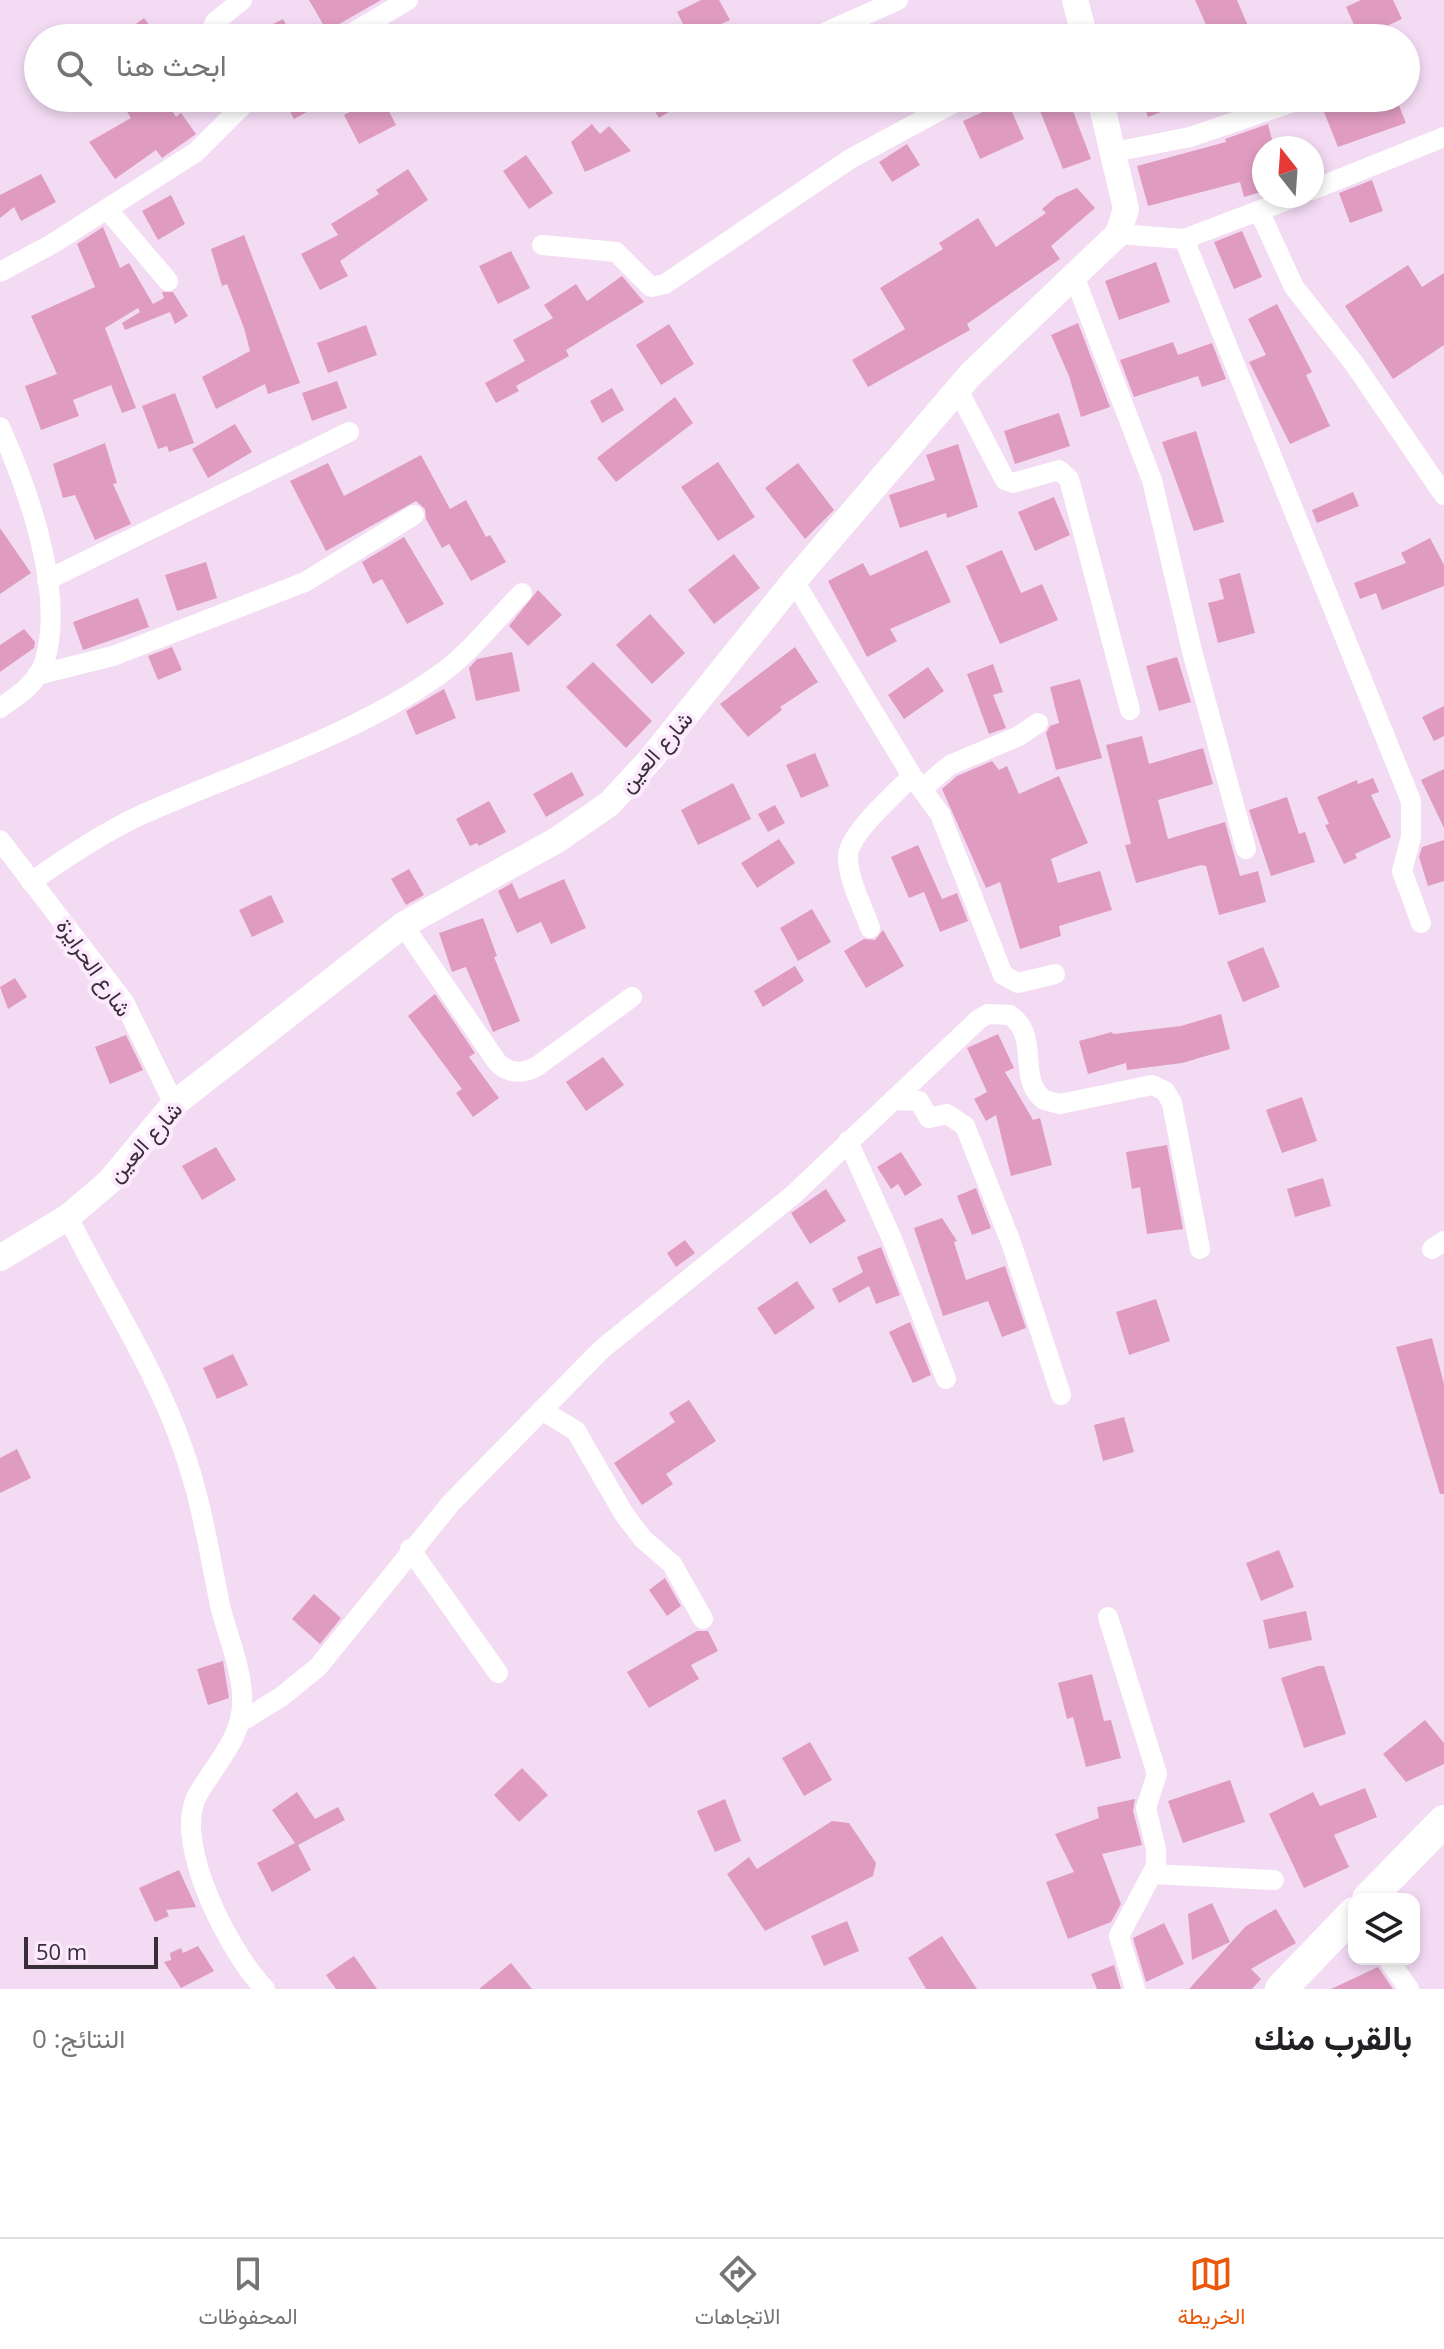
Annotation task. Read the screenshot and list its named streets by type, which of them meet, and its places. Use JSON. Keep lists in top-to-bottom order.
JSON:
{
  "streets": {
    "street": ["شارع العين", "شارع الحرايزة"]
  },
  "crossings": [
    ["شارع العين", "شارع الحرايزة"]
  ],
  "scale_bar": "50 m",
  "north": "top",
  "page": {
    "search": "ابحث هنا",
    "scale": "50 m",
    "heading": ["بالقرب منك", "النتائج: 0"],
    "nav": ["الخريطة", "الاتجاهات", "المحفوظات"]
  }
}
